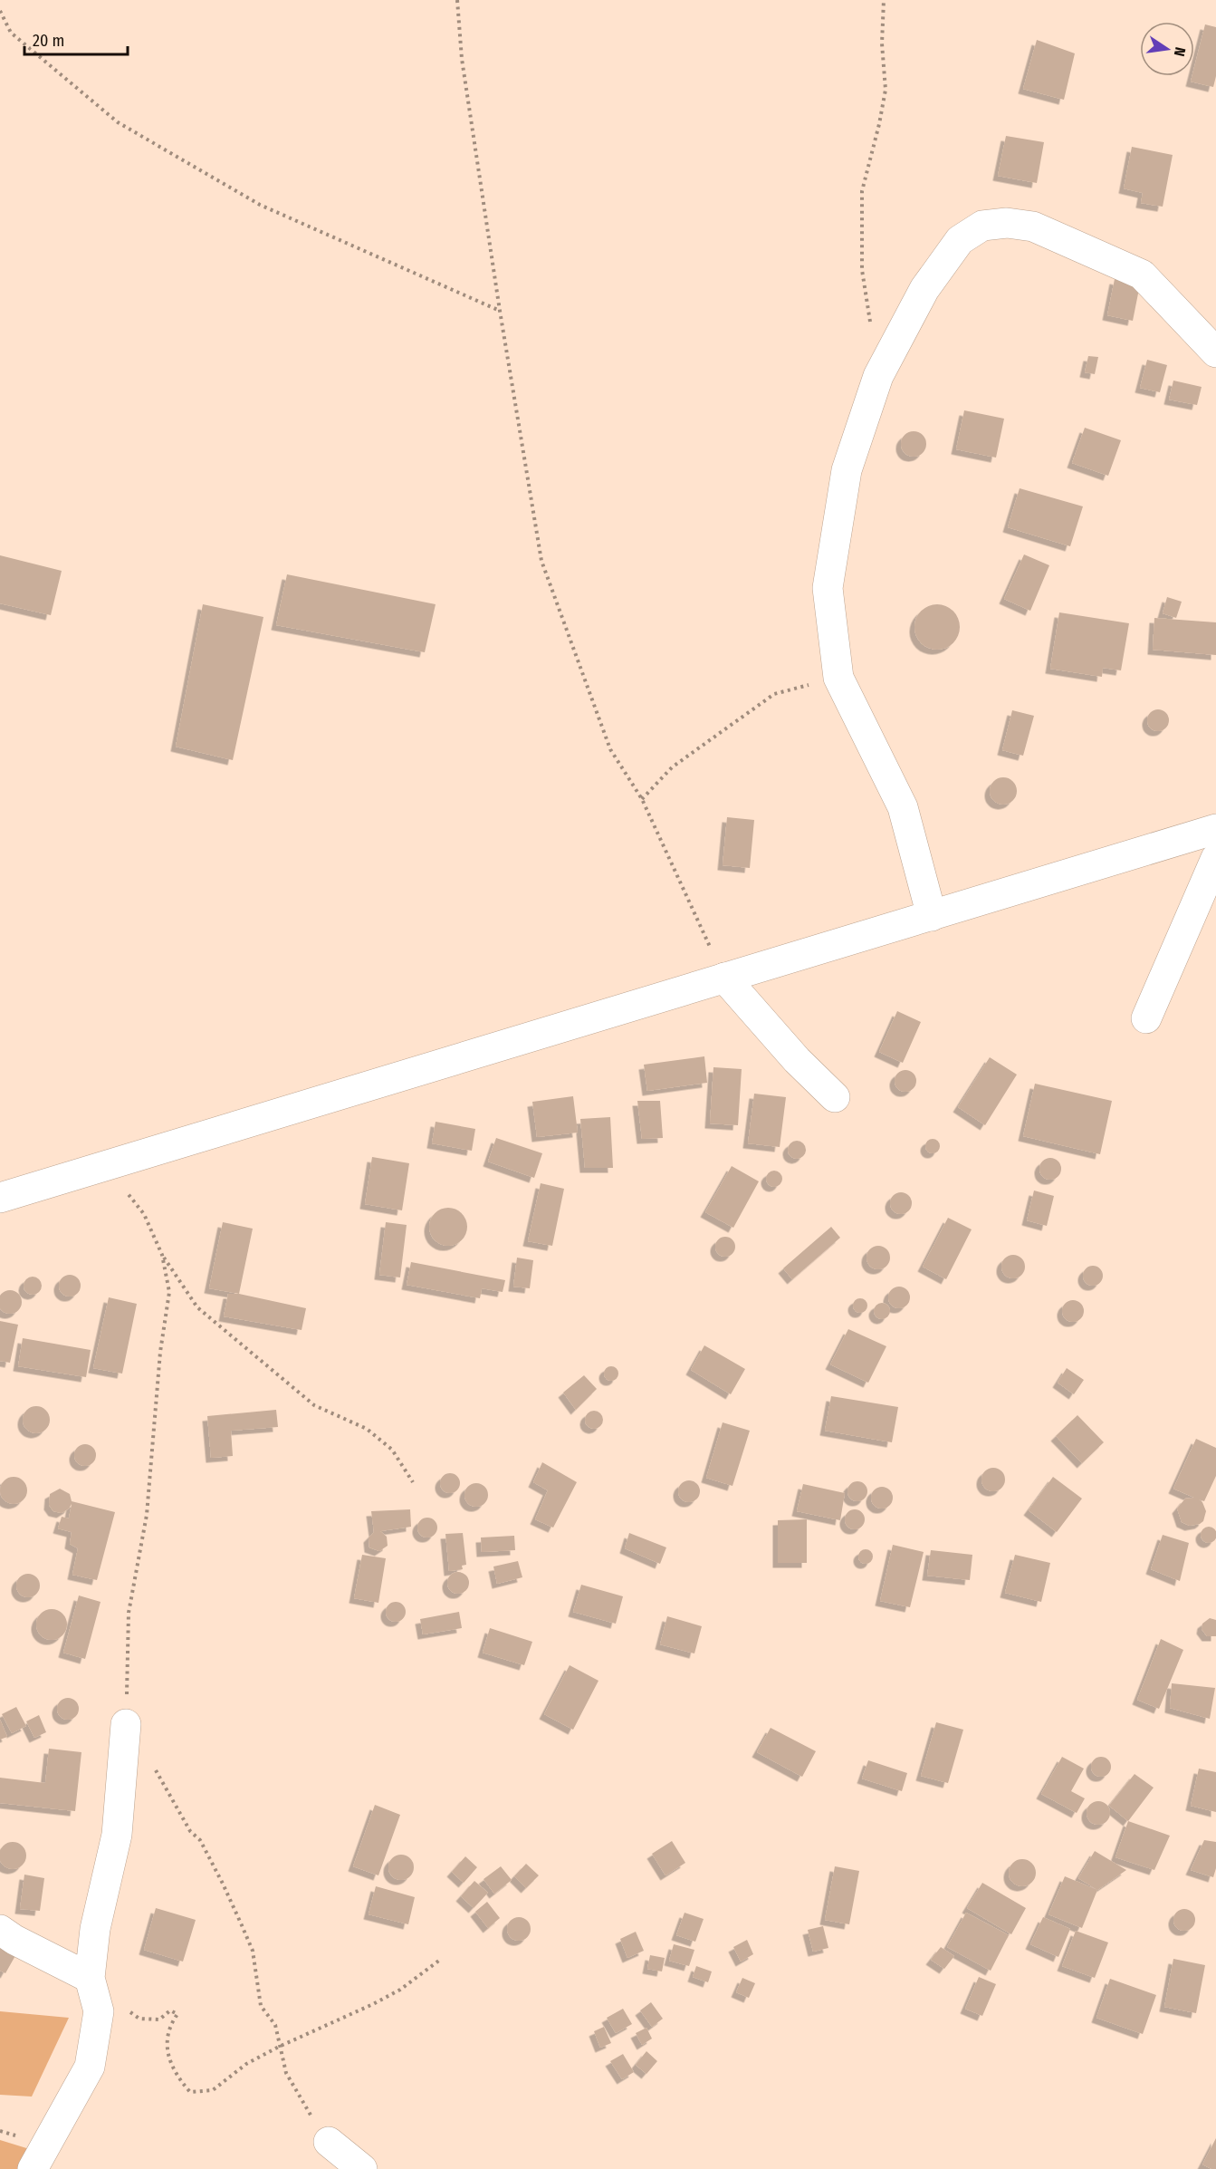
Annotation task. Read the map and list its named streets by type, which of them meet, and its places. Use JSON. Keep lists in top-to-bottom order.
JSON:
{
  "scale_bar": "20 m",
  "north": "right"
}
